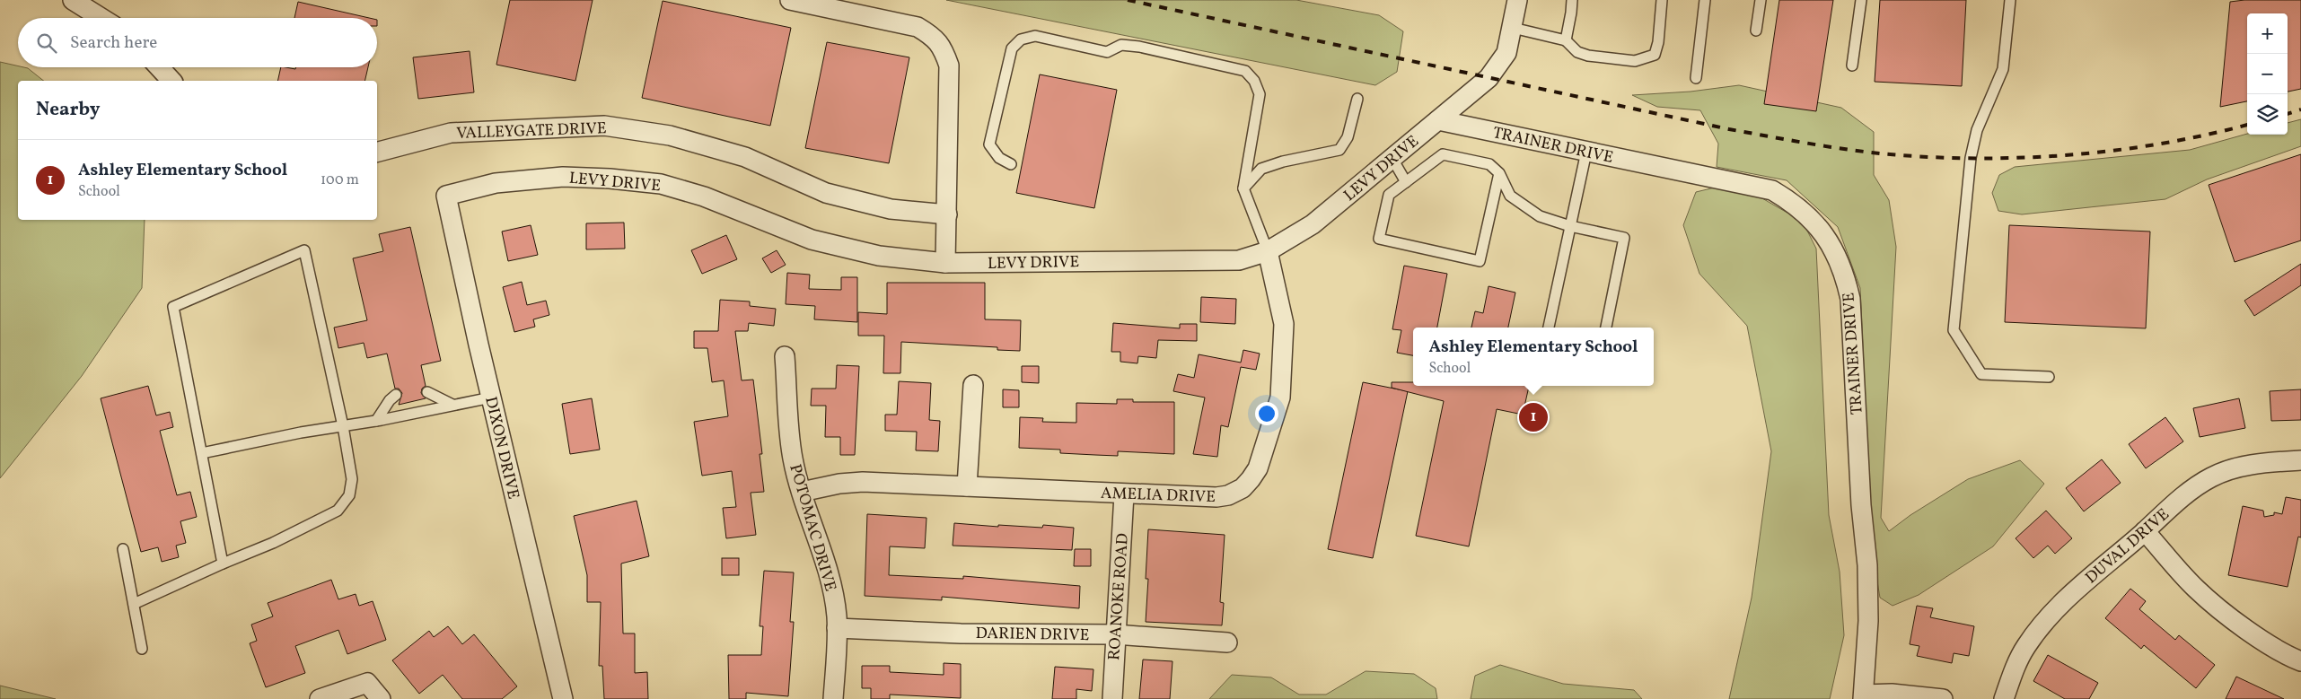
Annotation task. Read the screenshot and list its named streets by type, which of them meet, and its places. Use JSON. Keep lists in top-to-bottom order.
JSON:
{
  "streets": {
    "street": [
      "VALLEYGATE DRIVE",
      "TRAINER DRIVE",
      "LEVY DRIVE",
      "DIXON DRIVE",
      "AMELIA DRIVE",
      "POTOMAC DRIVE",
      "DUVAL DRIVE",
      "ROANOKE ROAD",
      "DARIEN DRIVE"
    ]
  },
  "crossings": [
    ["TRAINER DRIVE", "LEVY DRIVE"],
    ["LEVY DRIVE", "DIXON DRIVE"],
    ["LEVY DRIVE", "AMELIA DRIVE"],
    ["AMELIA DRIVE", "POTOMAC DRIVE"],
    ["AMELIA DRIVE", "ROANOKE ROAD"],
    ["POTOMAC DRIVE", "DARIEN DRIVE"],
    ["ROANOKE ROAD", "DARIEN DRIVE"]
  ],
  "page": {
    "map_buttons": ["+", "−"],
    "search": "Search here",
    "heading": "Nearby",
    "list": [
      {
        "mark": "1",
        "name": "Ashley Elementary School",
        "note": "School",
        "value": "100 m"
      }
    ],
    "popup": ["Ashley Elementary School", "School"],
    "pins": "1"
  }
}
